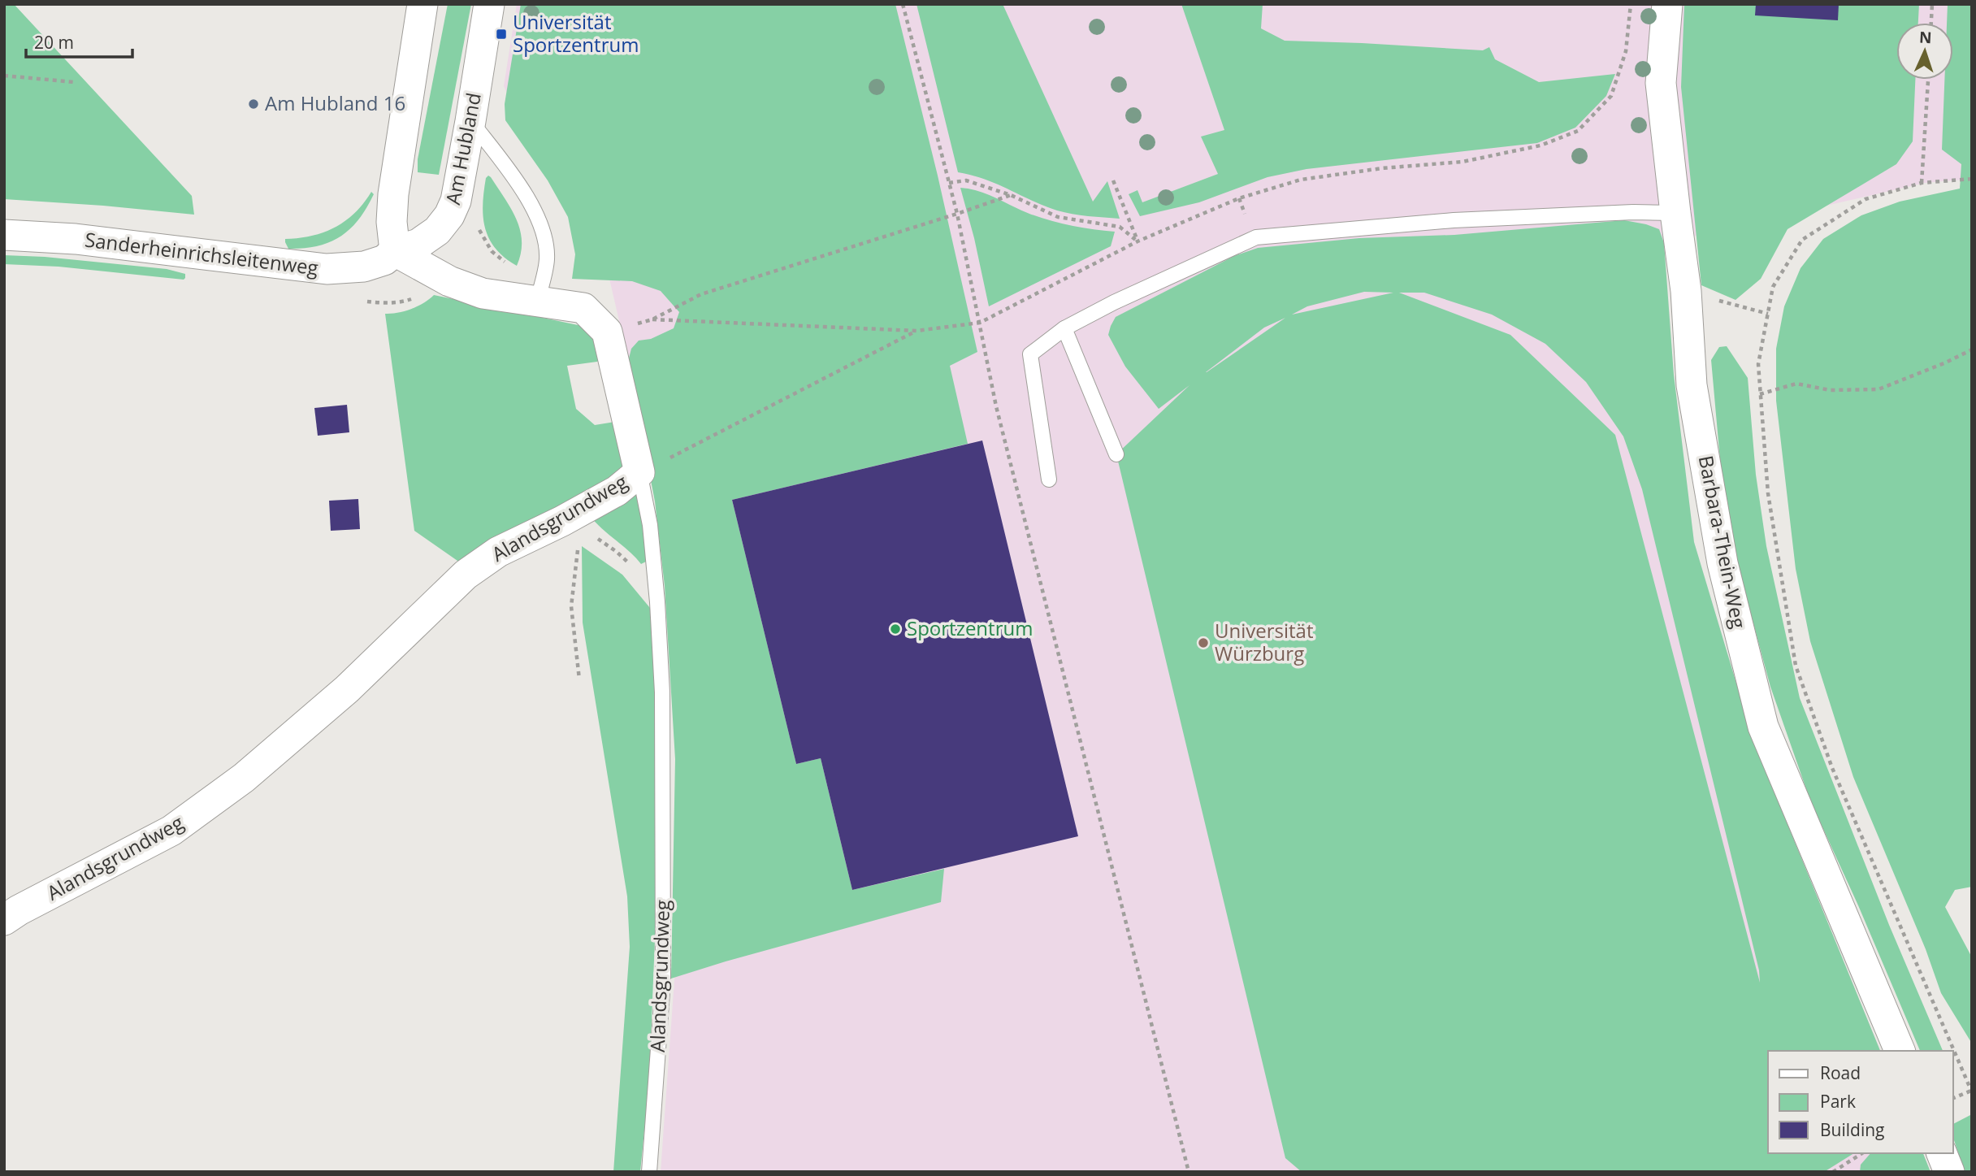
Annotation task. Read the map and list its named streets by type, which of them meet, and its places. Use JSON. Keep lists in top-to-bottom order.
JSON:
{
  "streets": {
    "street": [
      "Am Hubland",
      "Sanderheinrichsleitenweg",
      "Alandsgrundweg",
      "Barbara-Thein-Weg"
    ]
  },
  "crossings": [
    ["Am Hubland", "Sanderheinrichsleitenweg"]
  ],
  "places": {
    "transit": ["Universität Sportzentrum"],
    "other": ["Am Hubland 16", "Sportzentrum", "Universität Würzburg"]
  },
  "legend": ["Road", "Park", "Building"],
  "scale_bar": "20 m",
  "north": "top"
}
